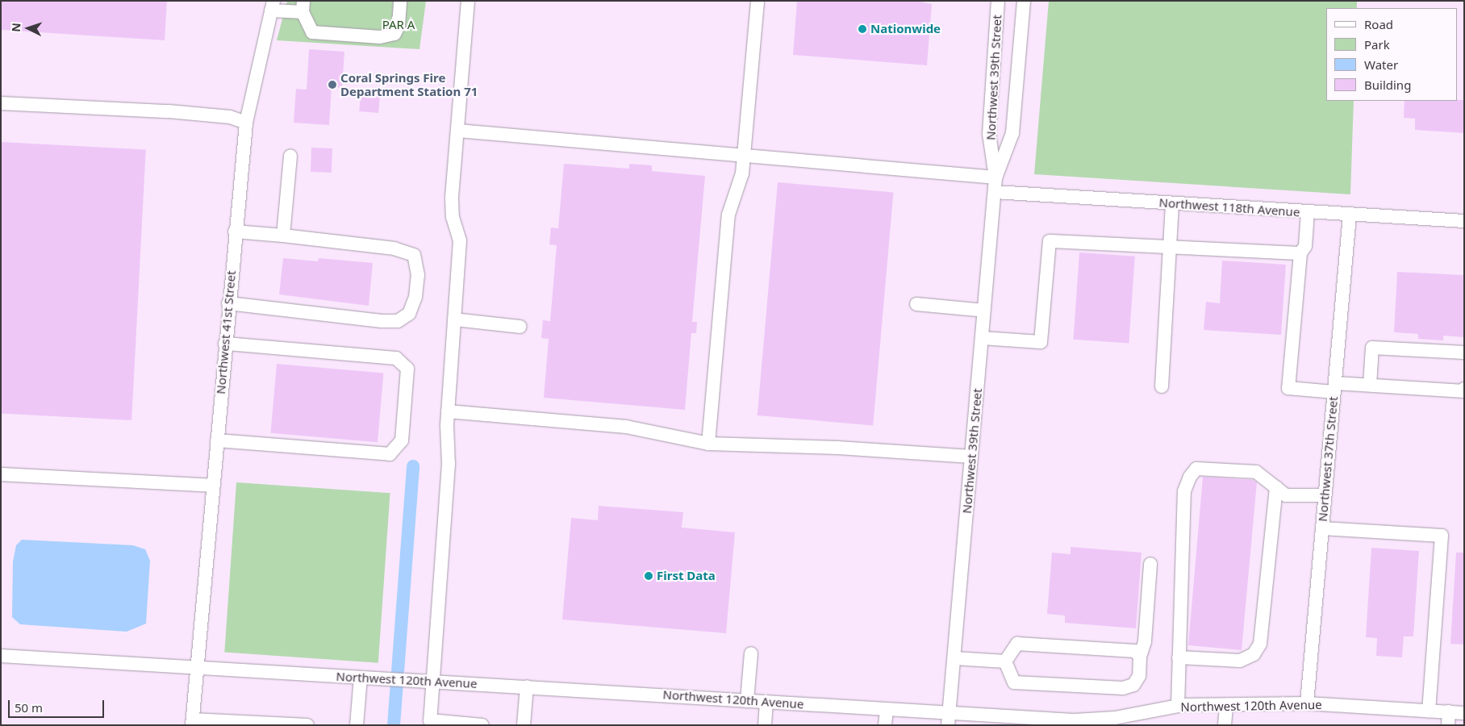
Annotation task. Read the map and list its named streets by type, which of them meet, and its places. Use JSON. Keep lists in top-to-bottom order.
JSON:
{
  "streets": {
    "street": [
      "Northwest 39th Street",
      "Northwest 118th Avenue",
      "Northwest 41st Street",
      "Northwest 37th Street",
      "Northwest 120th Avenue"
    ]
  },
  "crossings": [
    ["Northwest 39th Street", "Northwest 118th Avenue"],
    ["Northwest 39th Street", "Northwest 120th Avenue"],
    ["Northwest 118th Avenue", "Northwest 37th Street"],
    ["Northwest 41st Street", "Northwest 120th Avenue"],
    ["Northwest 37th Street", "Northwest 120th Avenue"]
  ],
  "parks": ["PAR A"],
  "places": ["Nationwide", "Coral Springs Fire Department Station 71", "First Data"],
  "legend": [
    "Road",
    "Park",
    "Water",
    "Building"
  ],
  "scale_bar": "50 m",
  "north": "left"
}
